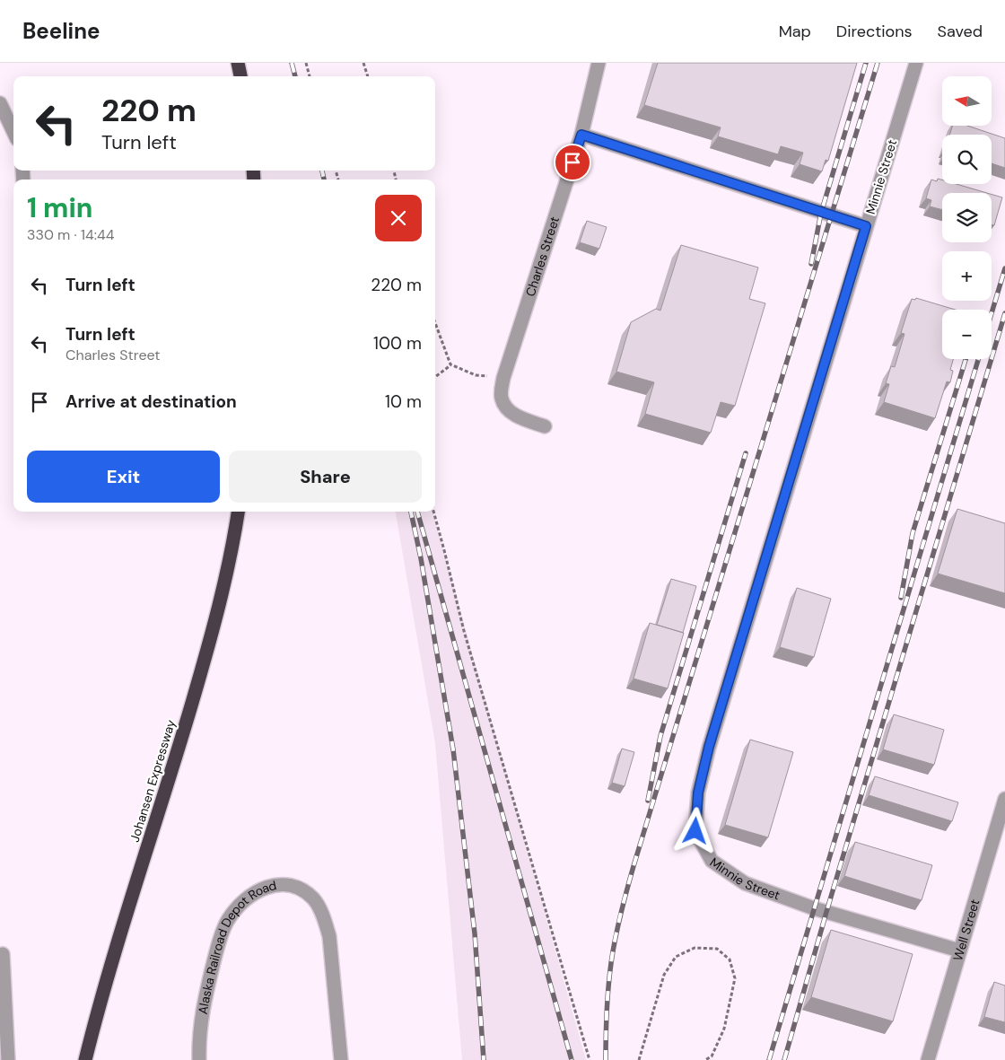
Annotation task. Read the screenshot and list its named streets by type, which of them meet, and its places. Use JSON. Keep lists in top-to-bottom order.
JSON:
{
  "streets": {
    "highway": ["Johansen Expressway"],
    "street": [
      "Minnie Street",
      "Charles Street",
      "Well Street",
      "Alaska Railroad Depot Road"
    ]
  },
  "crossings": [
    ["Minnie Street", "Well Street"]
  ],
  "north": "left",
  "page": {
    "header": "Beeline",
    "nav": ["Map", "Directions", "Saved"],
    "map_buttons": ["+", "−"],
    "turn": ["220 m", "Turn left"],
    "heading": ["1 min", "330 m · 14:44"],
    "list": [
      {
        "name": "Turn left",
        "value": "220 m"
      },
      {
        "name": "Turn left",
        "note": "Charles Street",
        "value": "100 m"
      },
      {
        "name": "Arrive at destination",
        "value": "10 m"
      }
    ],
    "buttons": ["Exit", "Share"]
  }
}
